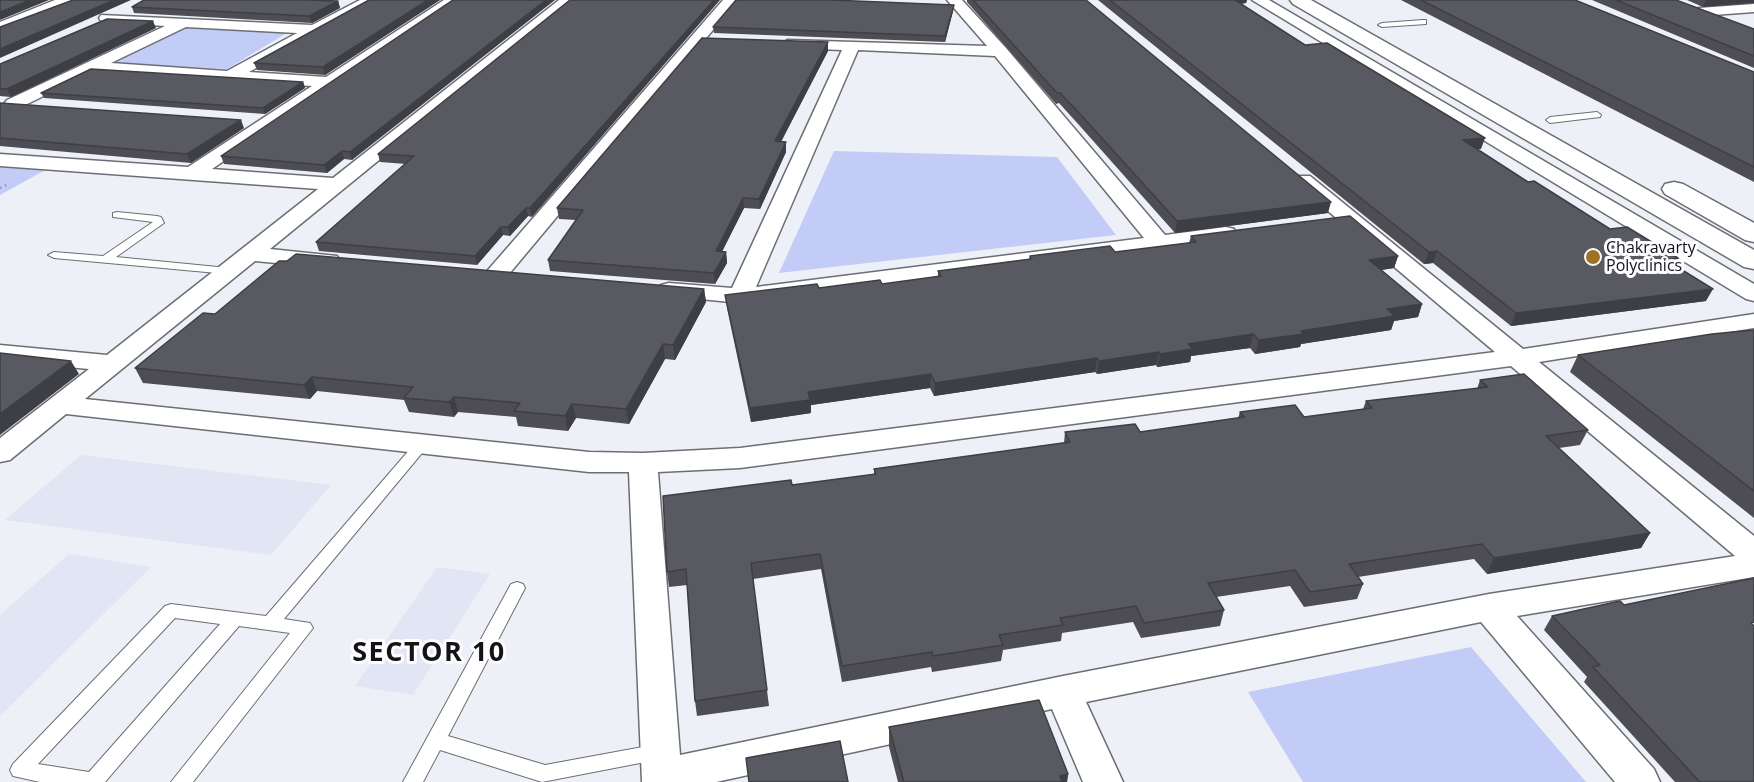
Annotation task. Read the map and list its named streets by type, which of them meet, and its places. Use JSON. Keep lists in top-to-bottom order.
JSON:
{
  "districts": ["SECTOR 10"],
  "places": ["Chakravarty Polyclinics"]
}
